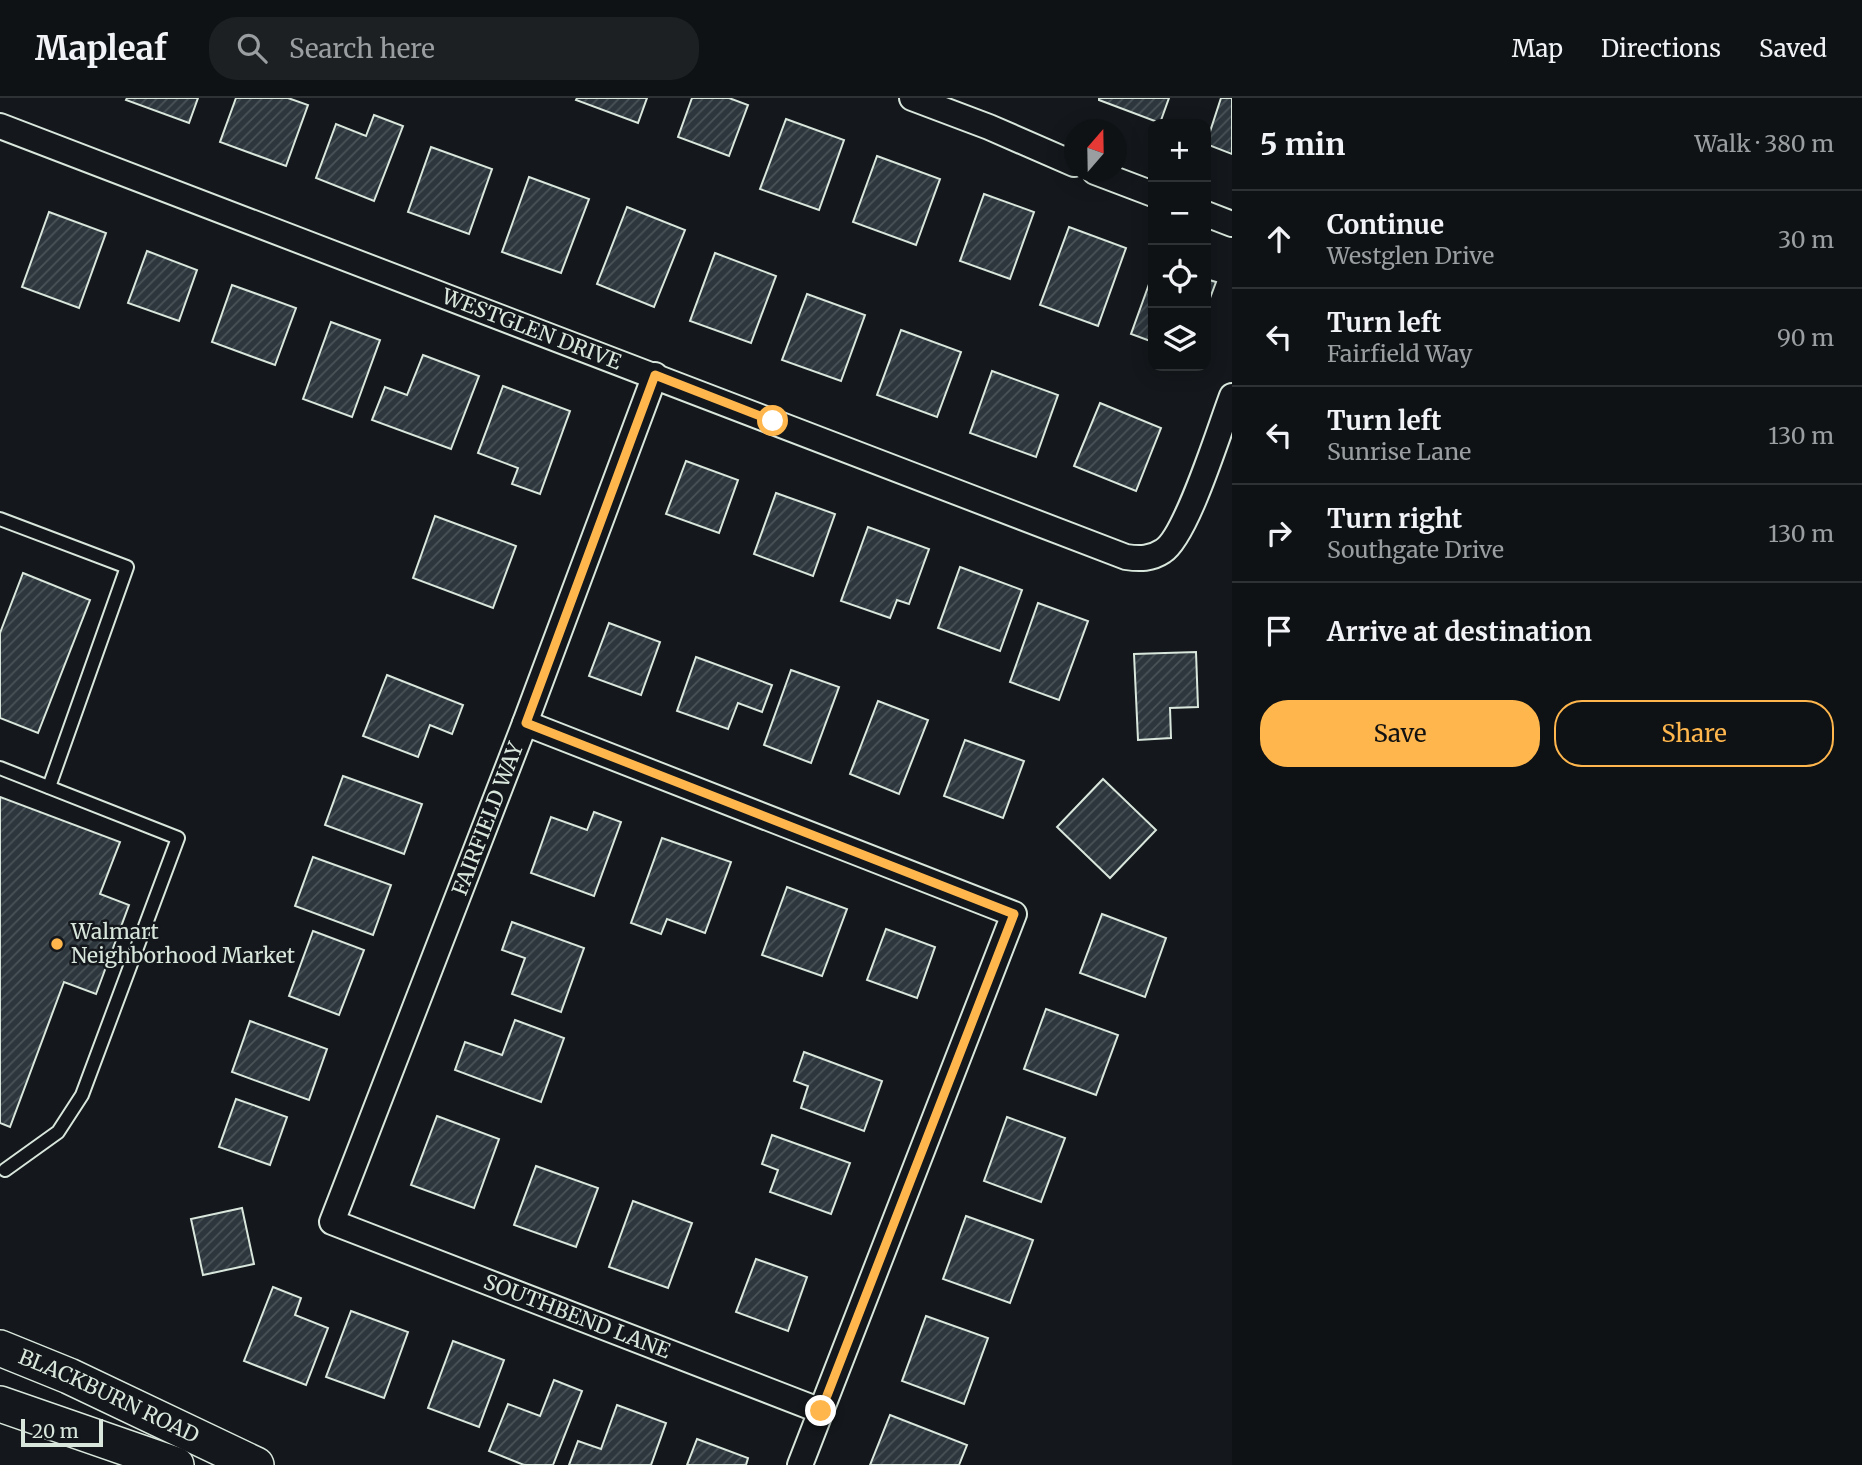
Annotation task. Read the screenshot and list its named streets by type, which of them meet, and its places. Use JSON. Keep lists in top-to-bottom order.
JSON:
{
  "streets": {
    "main road": ["BLACKBURN ROAD"],
    "street": ["WESTGLEN DRIVE", "FAIRFIELD WAY", "SOUTHBEND LANE"]
  },
  "crossings": [
    ["WESTGLEN DRIVE", "FAIRFIELD WAY"],
    ["FAIRFIELD WAY", "SOUTHBEND LANE"]
  ],
  "places": ["Walmart Neighborhood Market"],
  "scale_bar": "20 m",
  "north": "top",
  "page": {
    "header": "Mapleaf",
    "search": "Search here",
    "nav": ["Map", "Directions", "Saved"],
    "heading": ["5 min", "Walk · 380 m"],
    "map_buttons": ["+", "−"],
    "list": [
      ["Continue", "Westglen Drive", "30 m"],
      ["Turn left", "Fairfield Way", "90 m"],
      ["Turn left", "Sunrise Lane", "130 m"],
      ["Turn right", "Southgate Drive", "130 m"],
      "Arrive at destination"
    ],
    "buttons": ["Save", "Share"],
    "scale": "20 m"
  }
}
